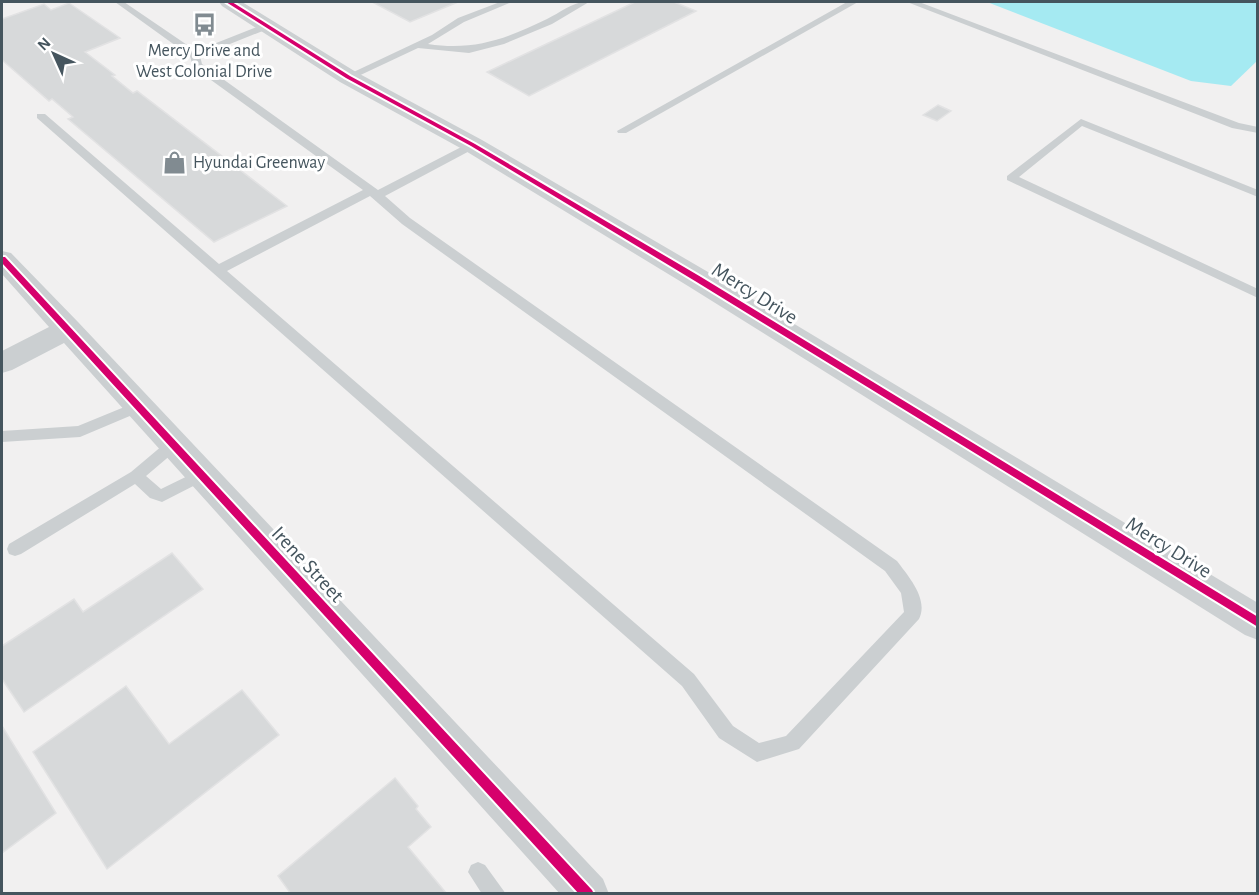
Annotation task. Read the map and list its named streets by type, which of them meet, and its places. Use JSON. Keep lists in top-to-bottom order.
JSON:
{
  "streets": {
    "street": ["Mercy Drive", "Irene Street"]
  },
  "places": {
    "bus stop": ["Mercy Drive and West Colonial Drive"],
    "shop": ["Hyundai Greenway"]
  },
  "north": "top left"
}
